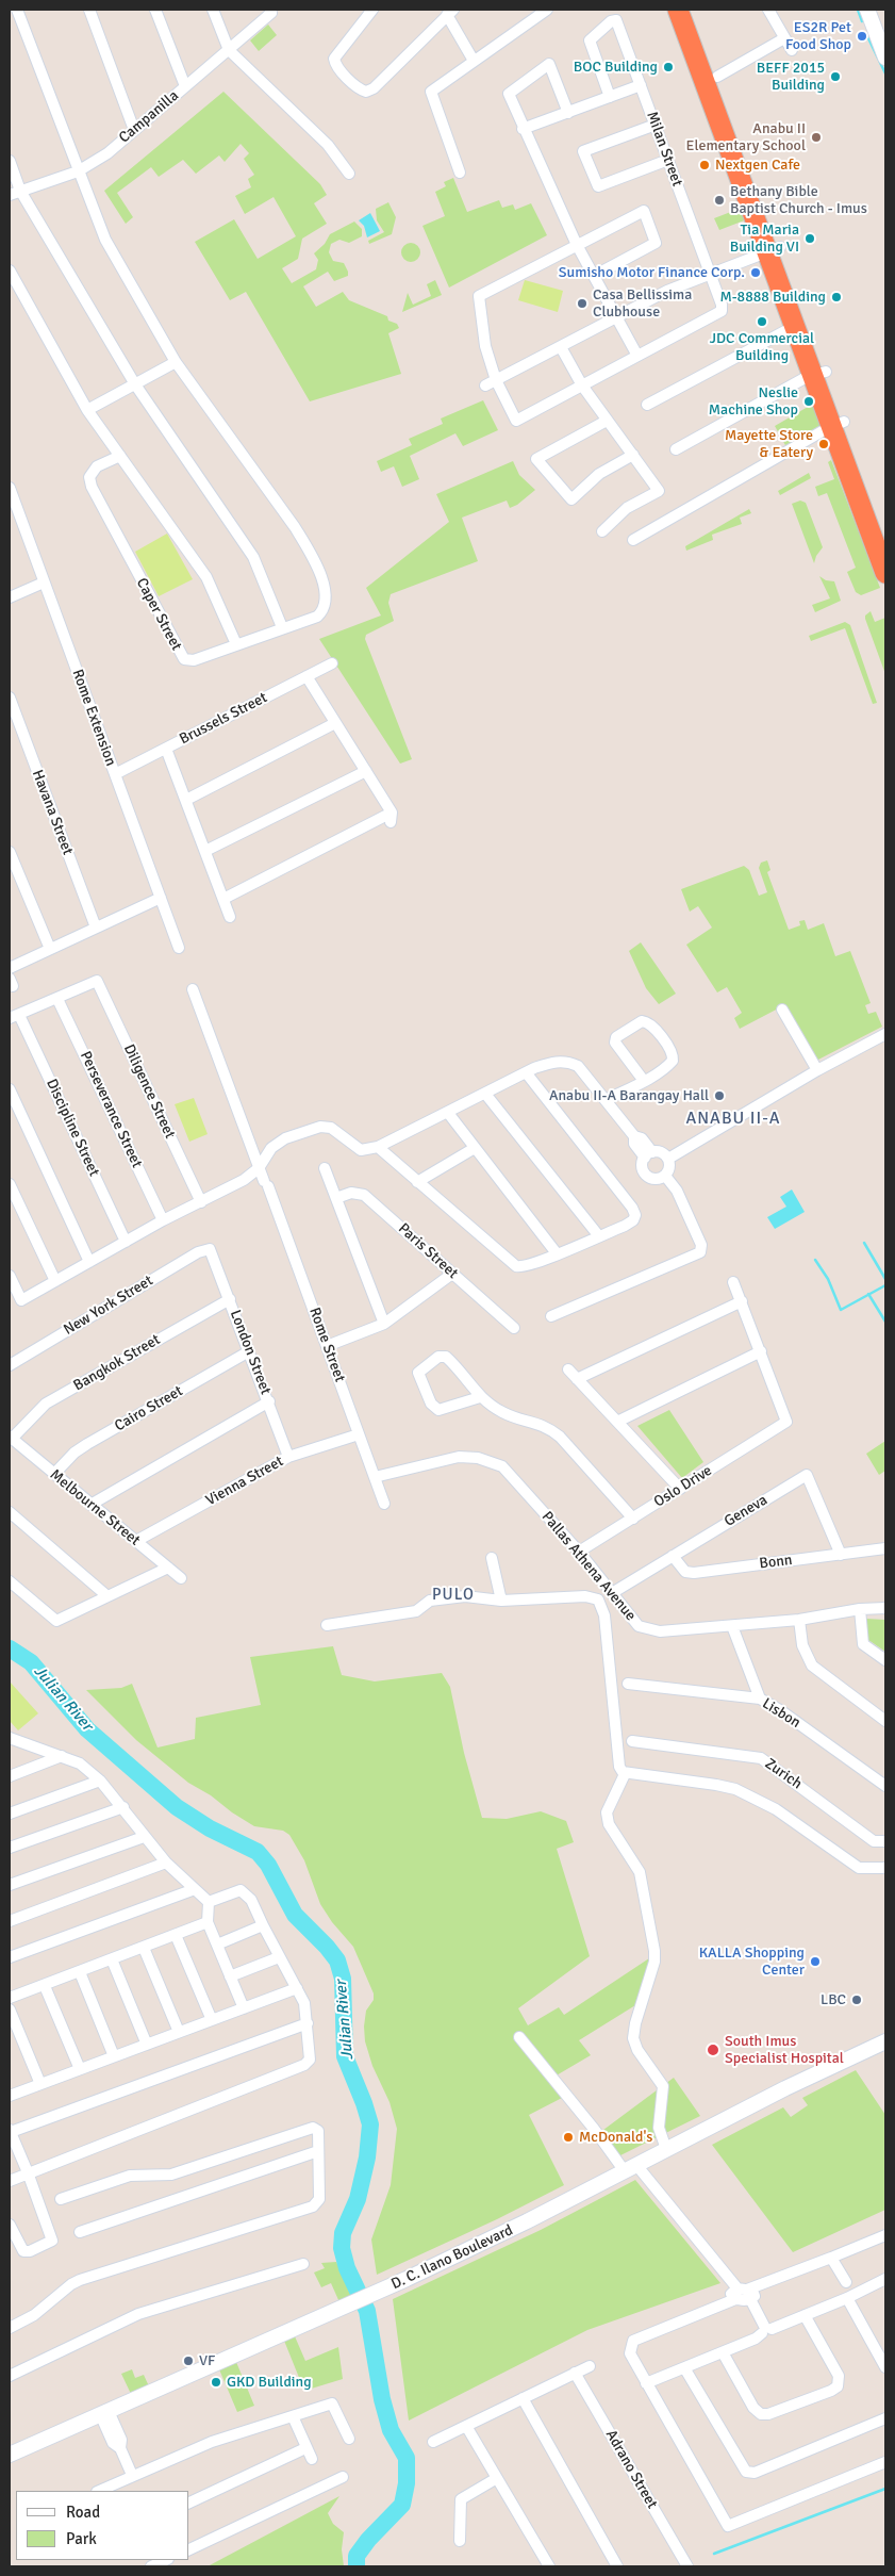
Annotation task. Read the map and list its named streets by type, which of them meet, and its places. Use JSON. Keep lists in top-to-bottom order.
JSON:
{
  "streets": {
    "street": [
      "Campanilla",
      "Milan Street",
      "Caper Street",
      "Rome Extension",
      "Brussels Street",
      "Havana Street",
      "Diligence Street",
      "Perseverance Street",
      "Discipline Street",
      "Paris Street",
      "New York Street",
      "Rome Street",
      "London Street",
      "Bangkok Street",
      "Cairo Street",
      "Vienna Street",
      "Oslo Drive",
      "Melbourne Street",
      "Geneva",
      "Bonn",
      "Pallas Athena Avenue",
      "Lisbon",
      "Zurich",
      "D. C. Ilano Boulevard",
      "Adrano Street"
    ]
  },
  "crossings": [
    ["Rome Extension", "Brussels Street"],
    ["Diligence Street", "Perseverance Street"],
    ["New York Street", "London Street"],
    ["Rome Street", "Vienna Street"],
    ["Rome Street", "Pallas Athena Avenue"],
    ["London Street", "Bangkok Street"],
    ["London Street", "Cairo Street"],
    ["London Street", "Vienna Street"],
    ["Bangkok Street", "Melbourne Street"],
    ["Cairo Street", "Melbourne Street"],
    ["Vienna Street", "Melbourne Street"],
    ["Oslo Drive", "Pallas Athena Avenue"],
    ["Geneva", "Bonn"],
    ["Geneva", "Pallas Athena Avenue"]
  ],
  "districts": ["ANABU II-A", "PULO"],
  "water": ["Julian River"],
  "places": [
    "ES2R Pet Food Shop",
    "BOC Building",
    "BEFF 2015 Building",
    "Anabu II Elementary School",
    "Nextgen Cafe",
    "Bethany Bible Baptist Church - Imus",
    "Tia Maria Building VI",
    "Sumisho Motor Finance Corp.",
    "M-8888 Building",
    "Casa Bellissima Clubhouse",
    "JDC Commercial Building",
    "Neslie Machine Shop",
    "Mayette Store & Eatery",
    "Anabu II-A Barangay Hall",
    "KALLA Shopping Center",
    "LBC",
    "South Imus Specialist Hospital",
    "McDonald's",
    "VF",
    "GKD Building"
  ],
  "legend": ["Road", "Park"]
}
